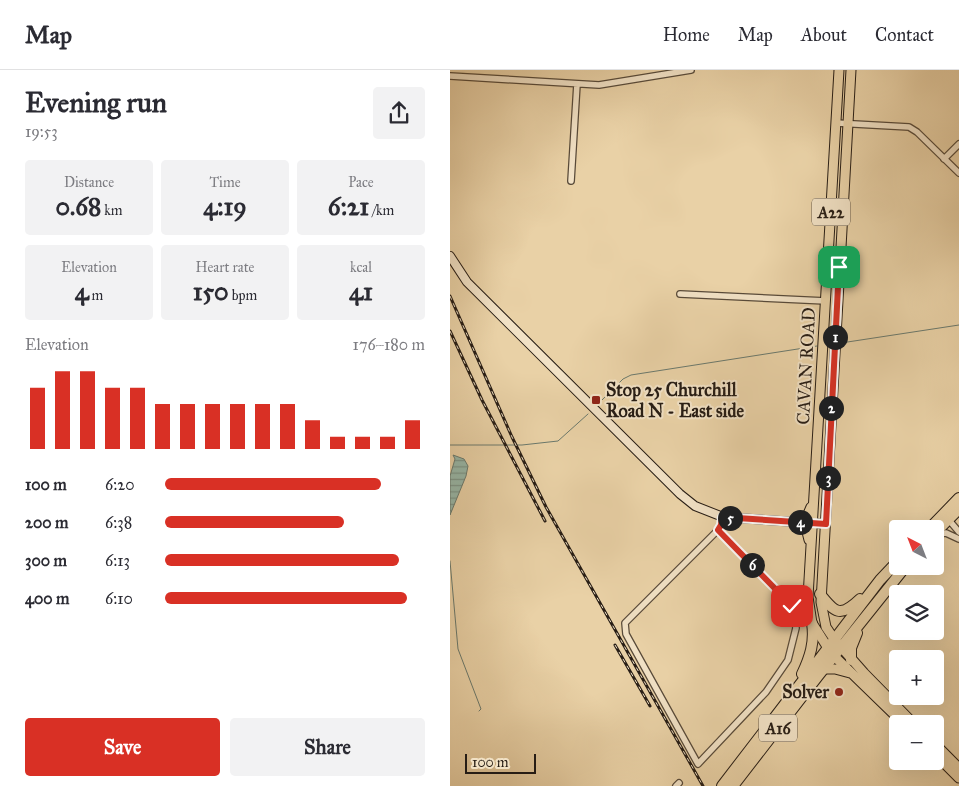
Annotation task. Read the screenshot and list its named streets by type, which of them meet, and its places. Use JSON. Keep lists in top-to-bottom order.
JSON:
{
  "streets": {
    "highway": ["A16"],
    "main road": ["A22", "CAVAN ROAD"]
  },
  "crossings": [
    ["A22", "CAVAN ROAD"],
    ["A22", "A16"],
    ["CAVAN ROAD", "A16"]
  ],
  "places": {
    "transit": ["Stop 25 Churchill Road N - East side"],
    "other": ["Solver"]
  },
  "scale_bar": "100 m",
  "north": "top left",
  "page": {
    "header": "Map",
    "nav": [
      "Home",
      "Map",
      "About",
      "Contact"
    ],
    "heading": ["Evening run", "19:53"],
    "stats": [
      ["Distance", "0.68 km"],
      ["Time", "4:19"],
      ["Pace", "6:21 /km"],
      ["Elevation", "4 m"],
      ["Heart rate", "150 bpm"],
      ["kcal", "41"]
    ],
    "chart": ["Elevation", "176–180 m"],
    "pins": [
      "1",
      "2",
      "3",
      "5",
      "4",
      "6"
    ],
    "list": [
      {
        "name": "100 m",
        "note": "6:20"
      },
      {
        "name": "200 m",
        "note": "6:38"
      },
      {
        "name": "300 m",
        "note": "6:13"
      },
      {
        "name": "400 m",
        "note": "6:10"
      }
    ],
    "map_buttons": ["+", "−"],
    "buttons": ["Save", "Share"],
    "scale": "100 m"
  }
}
